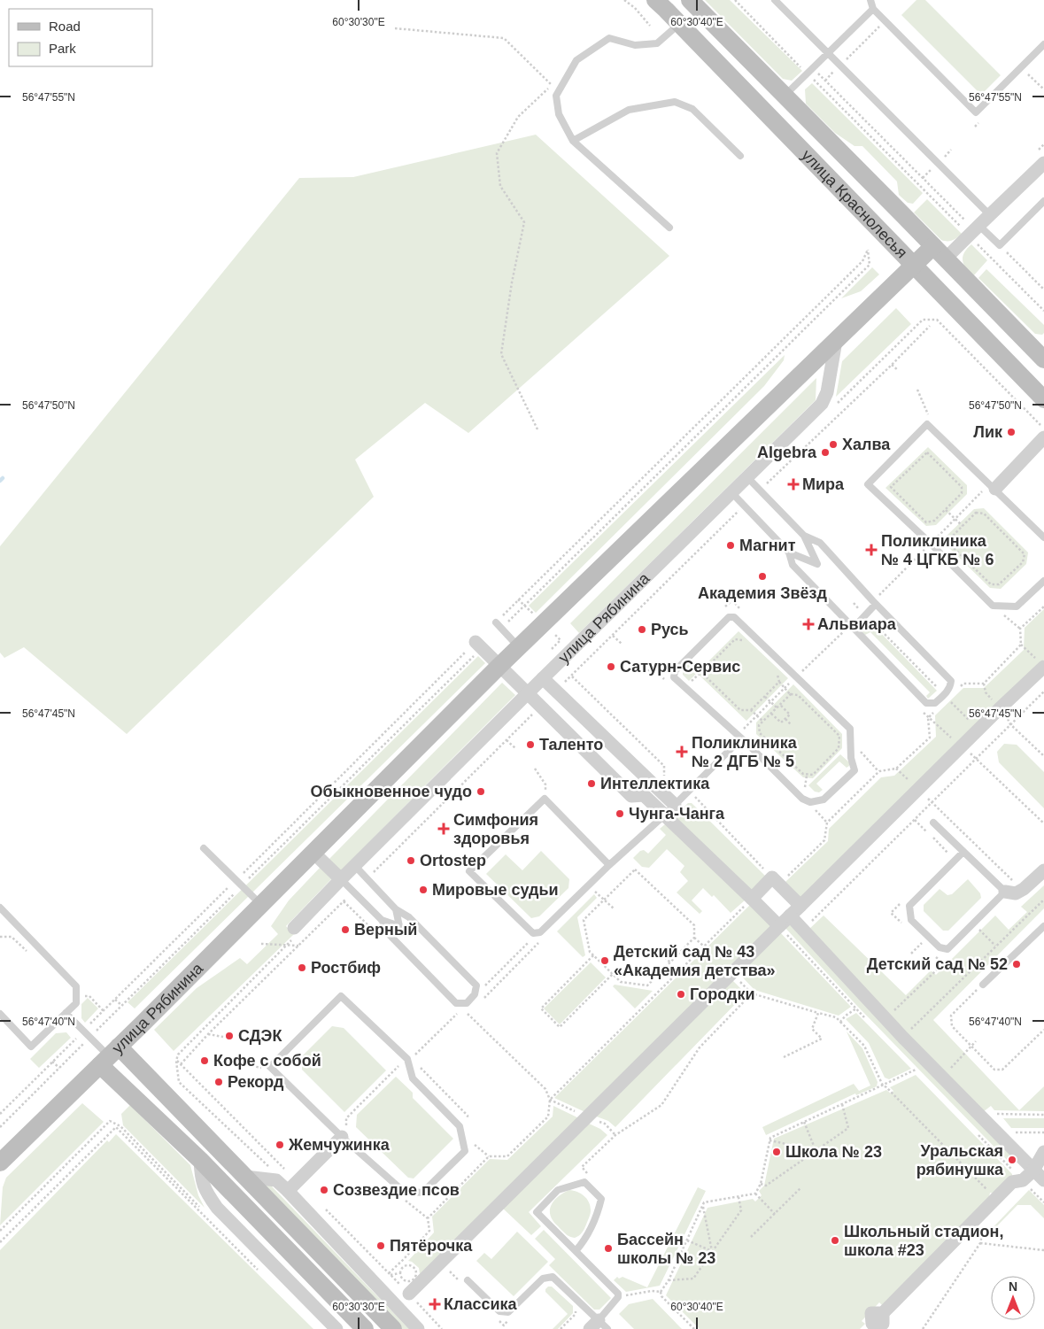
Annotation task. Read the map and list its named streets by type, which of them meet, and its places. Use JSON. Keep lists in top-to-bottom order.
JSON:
{
  "streets": {
    "street": ["улица Краснолесья", "улица Рябинина"]
  },
  "crossings": [
    ["улица Краснолесья", "улица Рябинина"]
  ],
  "places": {
    "other": [
      "Лик",
      "Халва",
      "Algebra",
      "Магнит",
      "Академия Звёзд",
      "Русь",
      "Сатурн-Сервис",
      "Таленто",
      "Интеллектика",
      "Обыкновенное чудо",
      "Чунга-Чанга",
      "Ortostep",
      "Мировые судьи",
      "Верный",
      "Детский сад № 43 «Академия детства»",
      "Детский сад № 52",
      "Ростбиф",
      "Городки",
      "СДЭК",
      "Кофе с собой",
      "Рекорд",
      "Жемчужинка",
      "Школа № 23",
      "Уральская рябинушка",
      "Созвездие псов",
      "Школьный стадион, школа #23",
      "Пятёрочка",
      "Бассейн школы № 23"
    ],
    "health": [
      "Мира",
      "Поликлиника № 4 ЦГКБ № 6",
      "Альвиара",
      "Поликлиника № 2 ДГБ № 5",
      "Симфония здоровья",
      "Классика"
    ]
  },
  "legend": ["Road", "Park"],
  "north": "top",
  "coordinates": [
    "60°30'30\"E",
    "60°30'40\"E",
    "56°47'55\"N",
    "56°47'50\"N",
    "56°47'45\"N",
    "56°47'40\"N"
  ]
}
